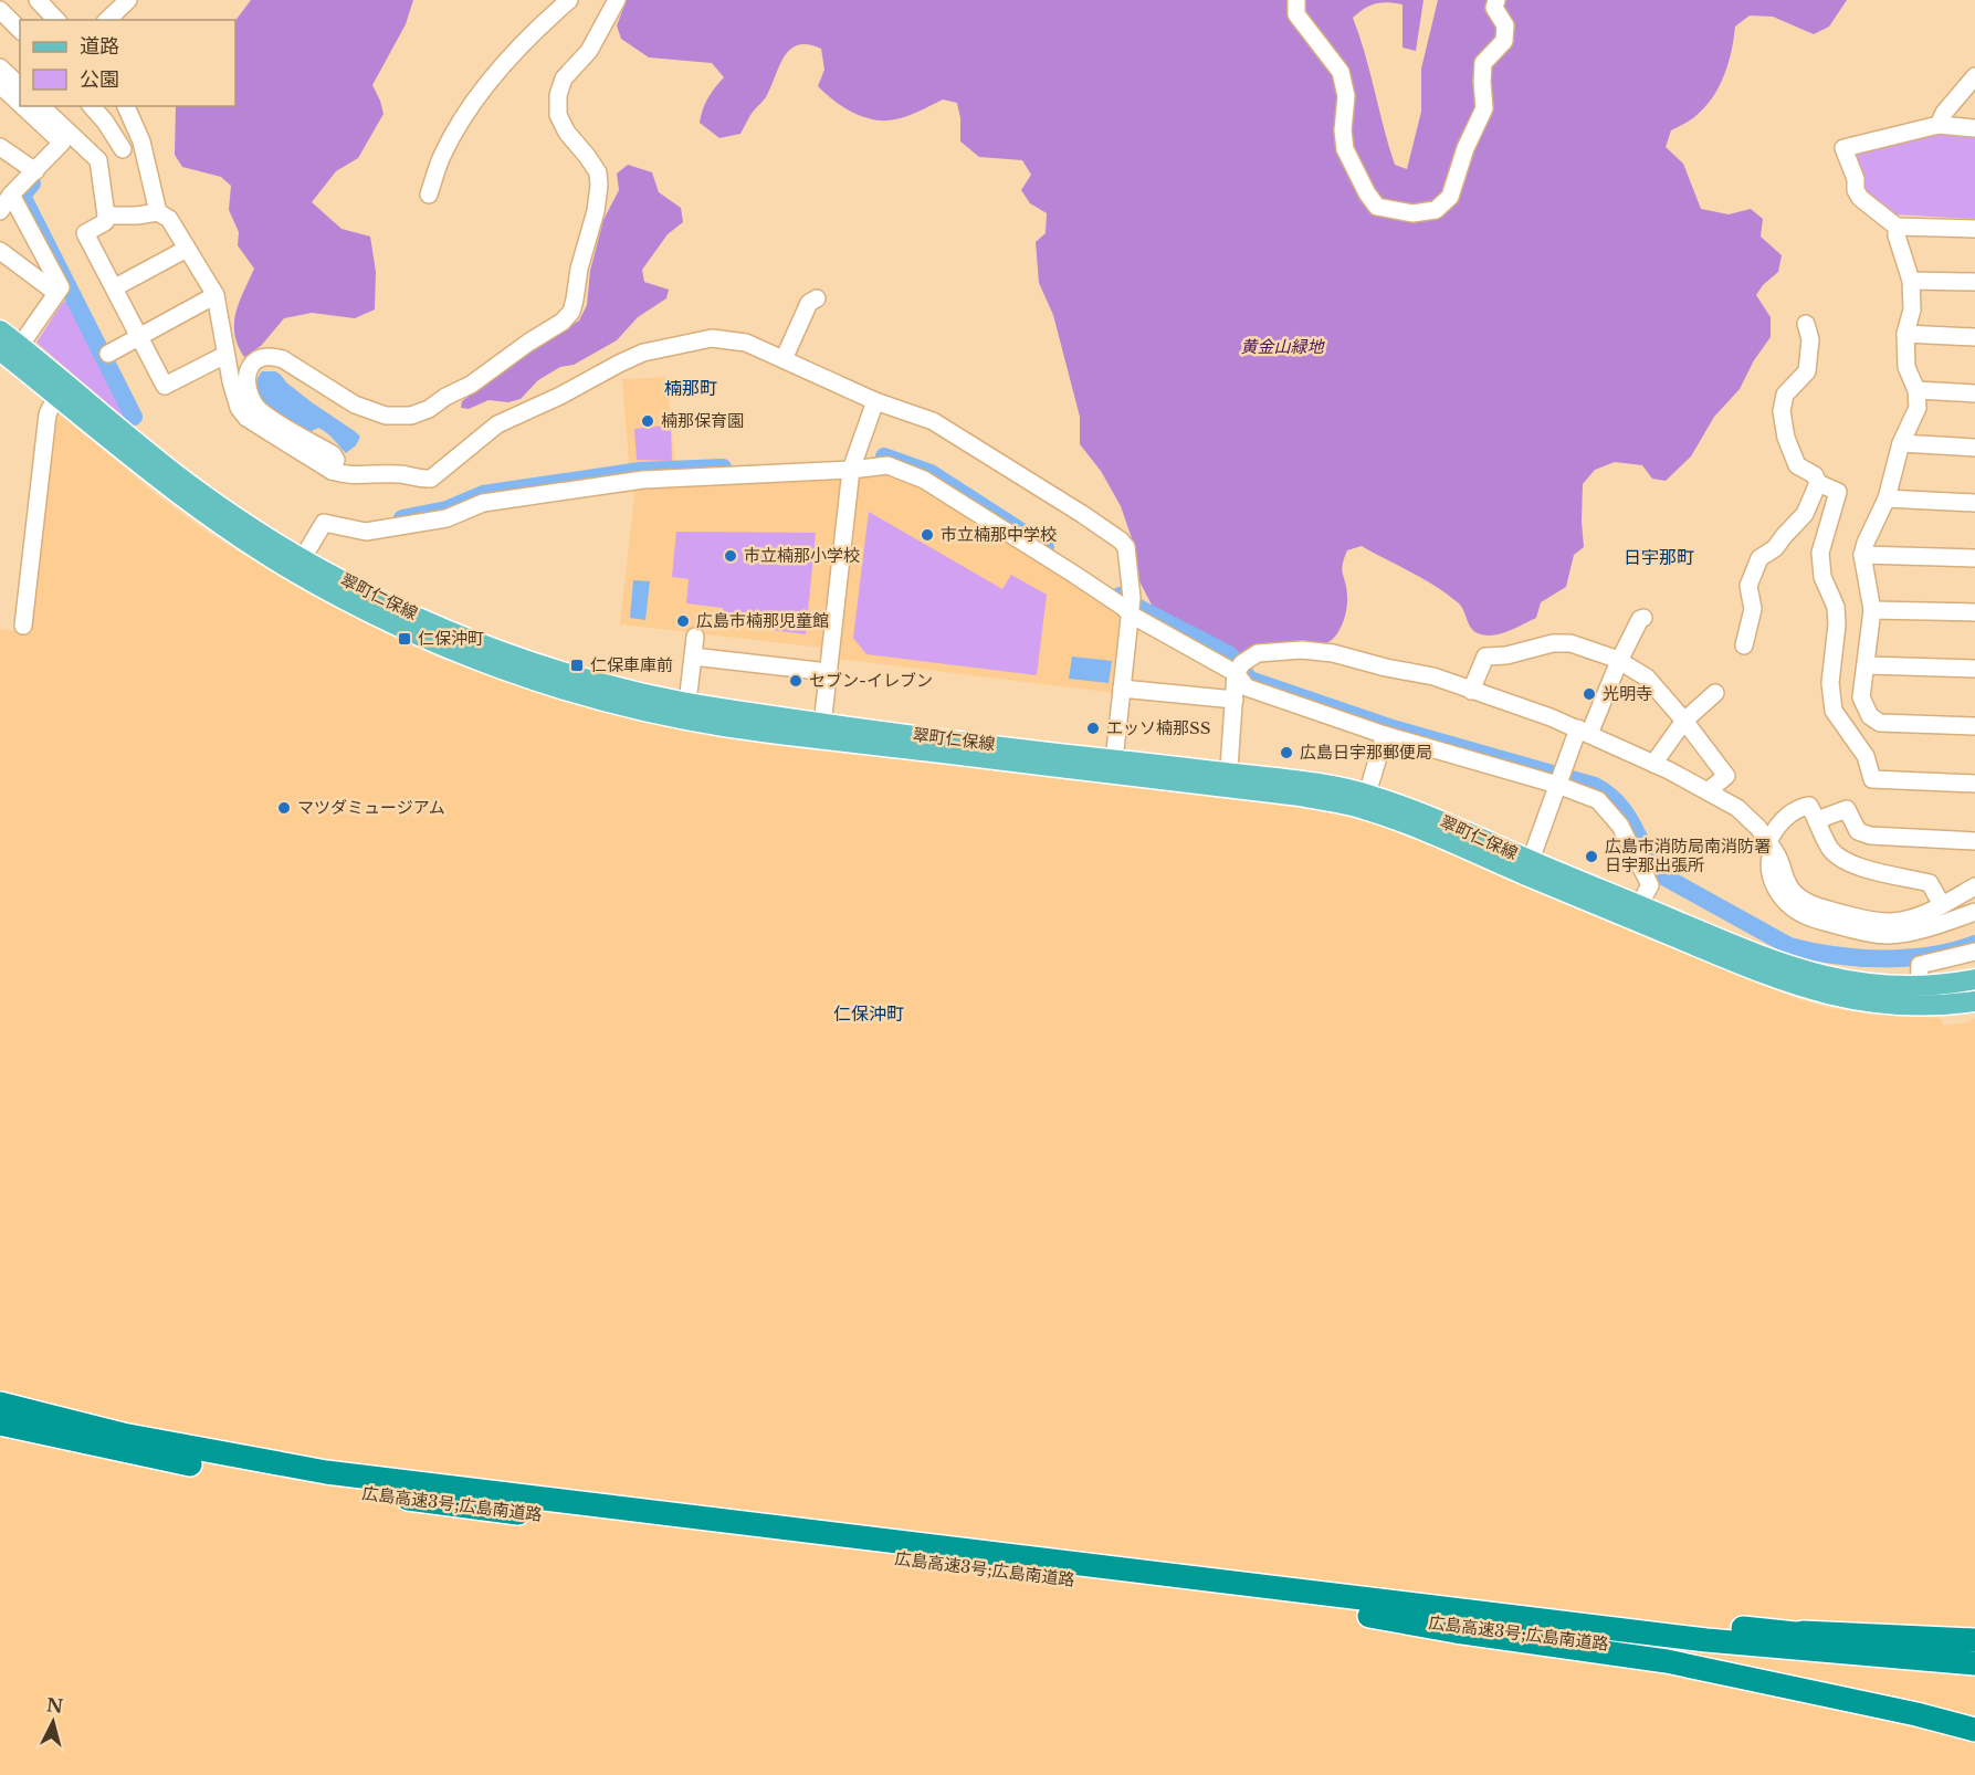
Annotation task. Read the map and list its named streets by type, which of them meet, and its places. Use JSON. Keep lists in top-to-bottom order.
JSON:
{
  "streets": {
    "highway": ["広島高速3号;広島南道路"],
    "main road": ["翠町仁保線"]
  },
  "districts": ["楠那町", "日宇那町", "仁保沖町"],
  "parks": ["黄金山緑地"],
  "places": {
    "other": [
      "楠那保育園",
      "市立楠那中学校",
      "市立楠那小学校",
      "広島市楠那児童館",
      "セブン-イレブン",
      "光明寺",
      "エッソ楠那SS",
      "広島日宇那郵便局",
      "マツダミュージアム",
      "広島市消防局南消防署 日宇那出張所"
    ],
    "transit": ["仁保沖町", "仁保車庫前"]
  },
  "legend": ["道路", "公園"],
  "north": "top"
}
